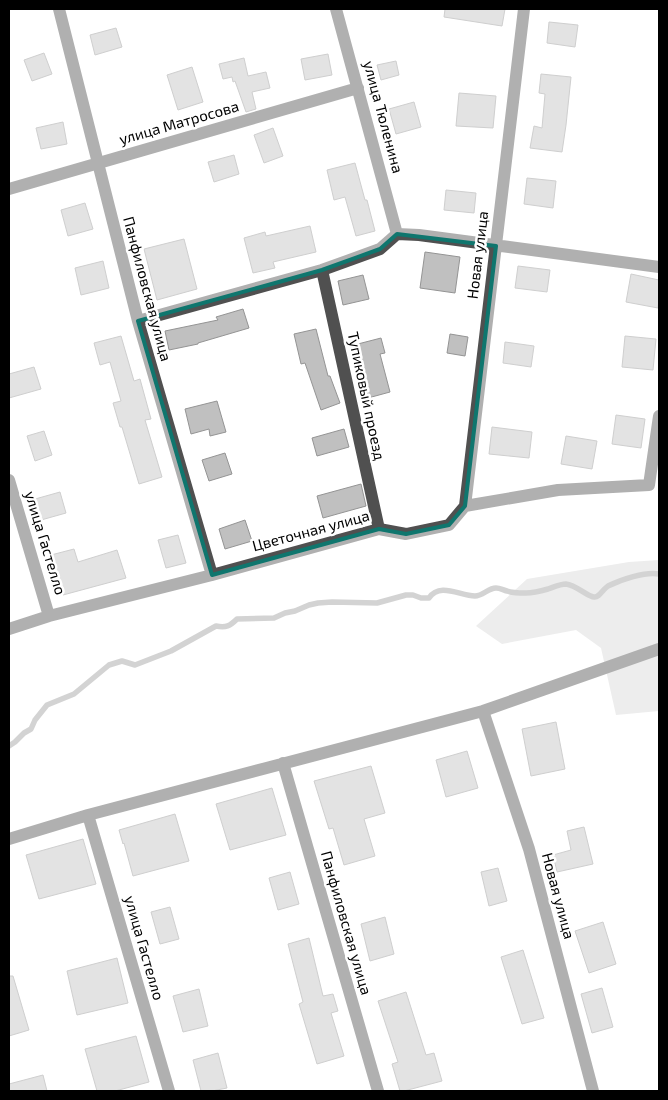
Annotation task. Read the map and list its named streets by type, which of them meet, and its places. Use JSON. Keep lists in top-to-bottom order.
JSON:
{
  "streets": {
    "street": [
      "улица Тюленина",
      "улица Матросова",
      "Новая улица",
      "Панфиловская улица",
      "Тупиковый проезд",
      "Цветочная улица",
      "улица Гастелло"
    ]
  },
  "crossings": [
    ["улица Тюленина", "улица Матросова"],
    ["улица Матросова", "Панфиловская улица"],
    ["Новая улица", "Цветочная улица"],
    ["Панфиловская улица", "Цветочная улица"],
    ["Тупиковый проезд", "Цветочная улица"],
    ["Цветочная улица", "улица Гастелло"]
  ]
}
